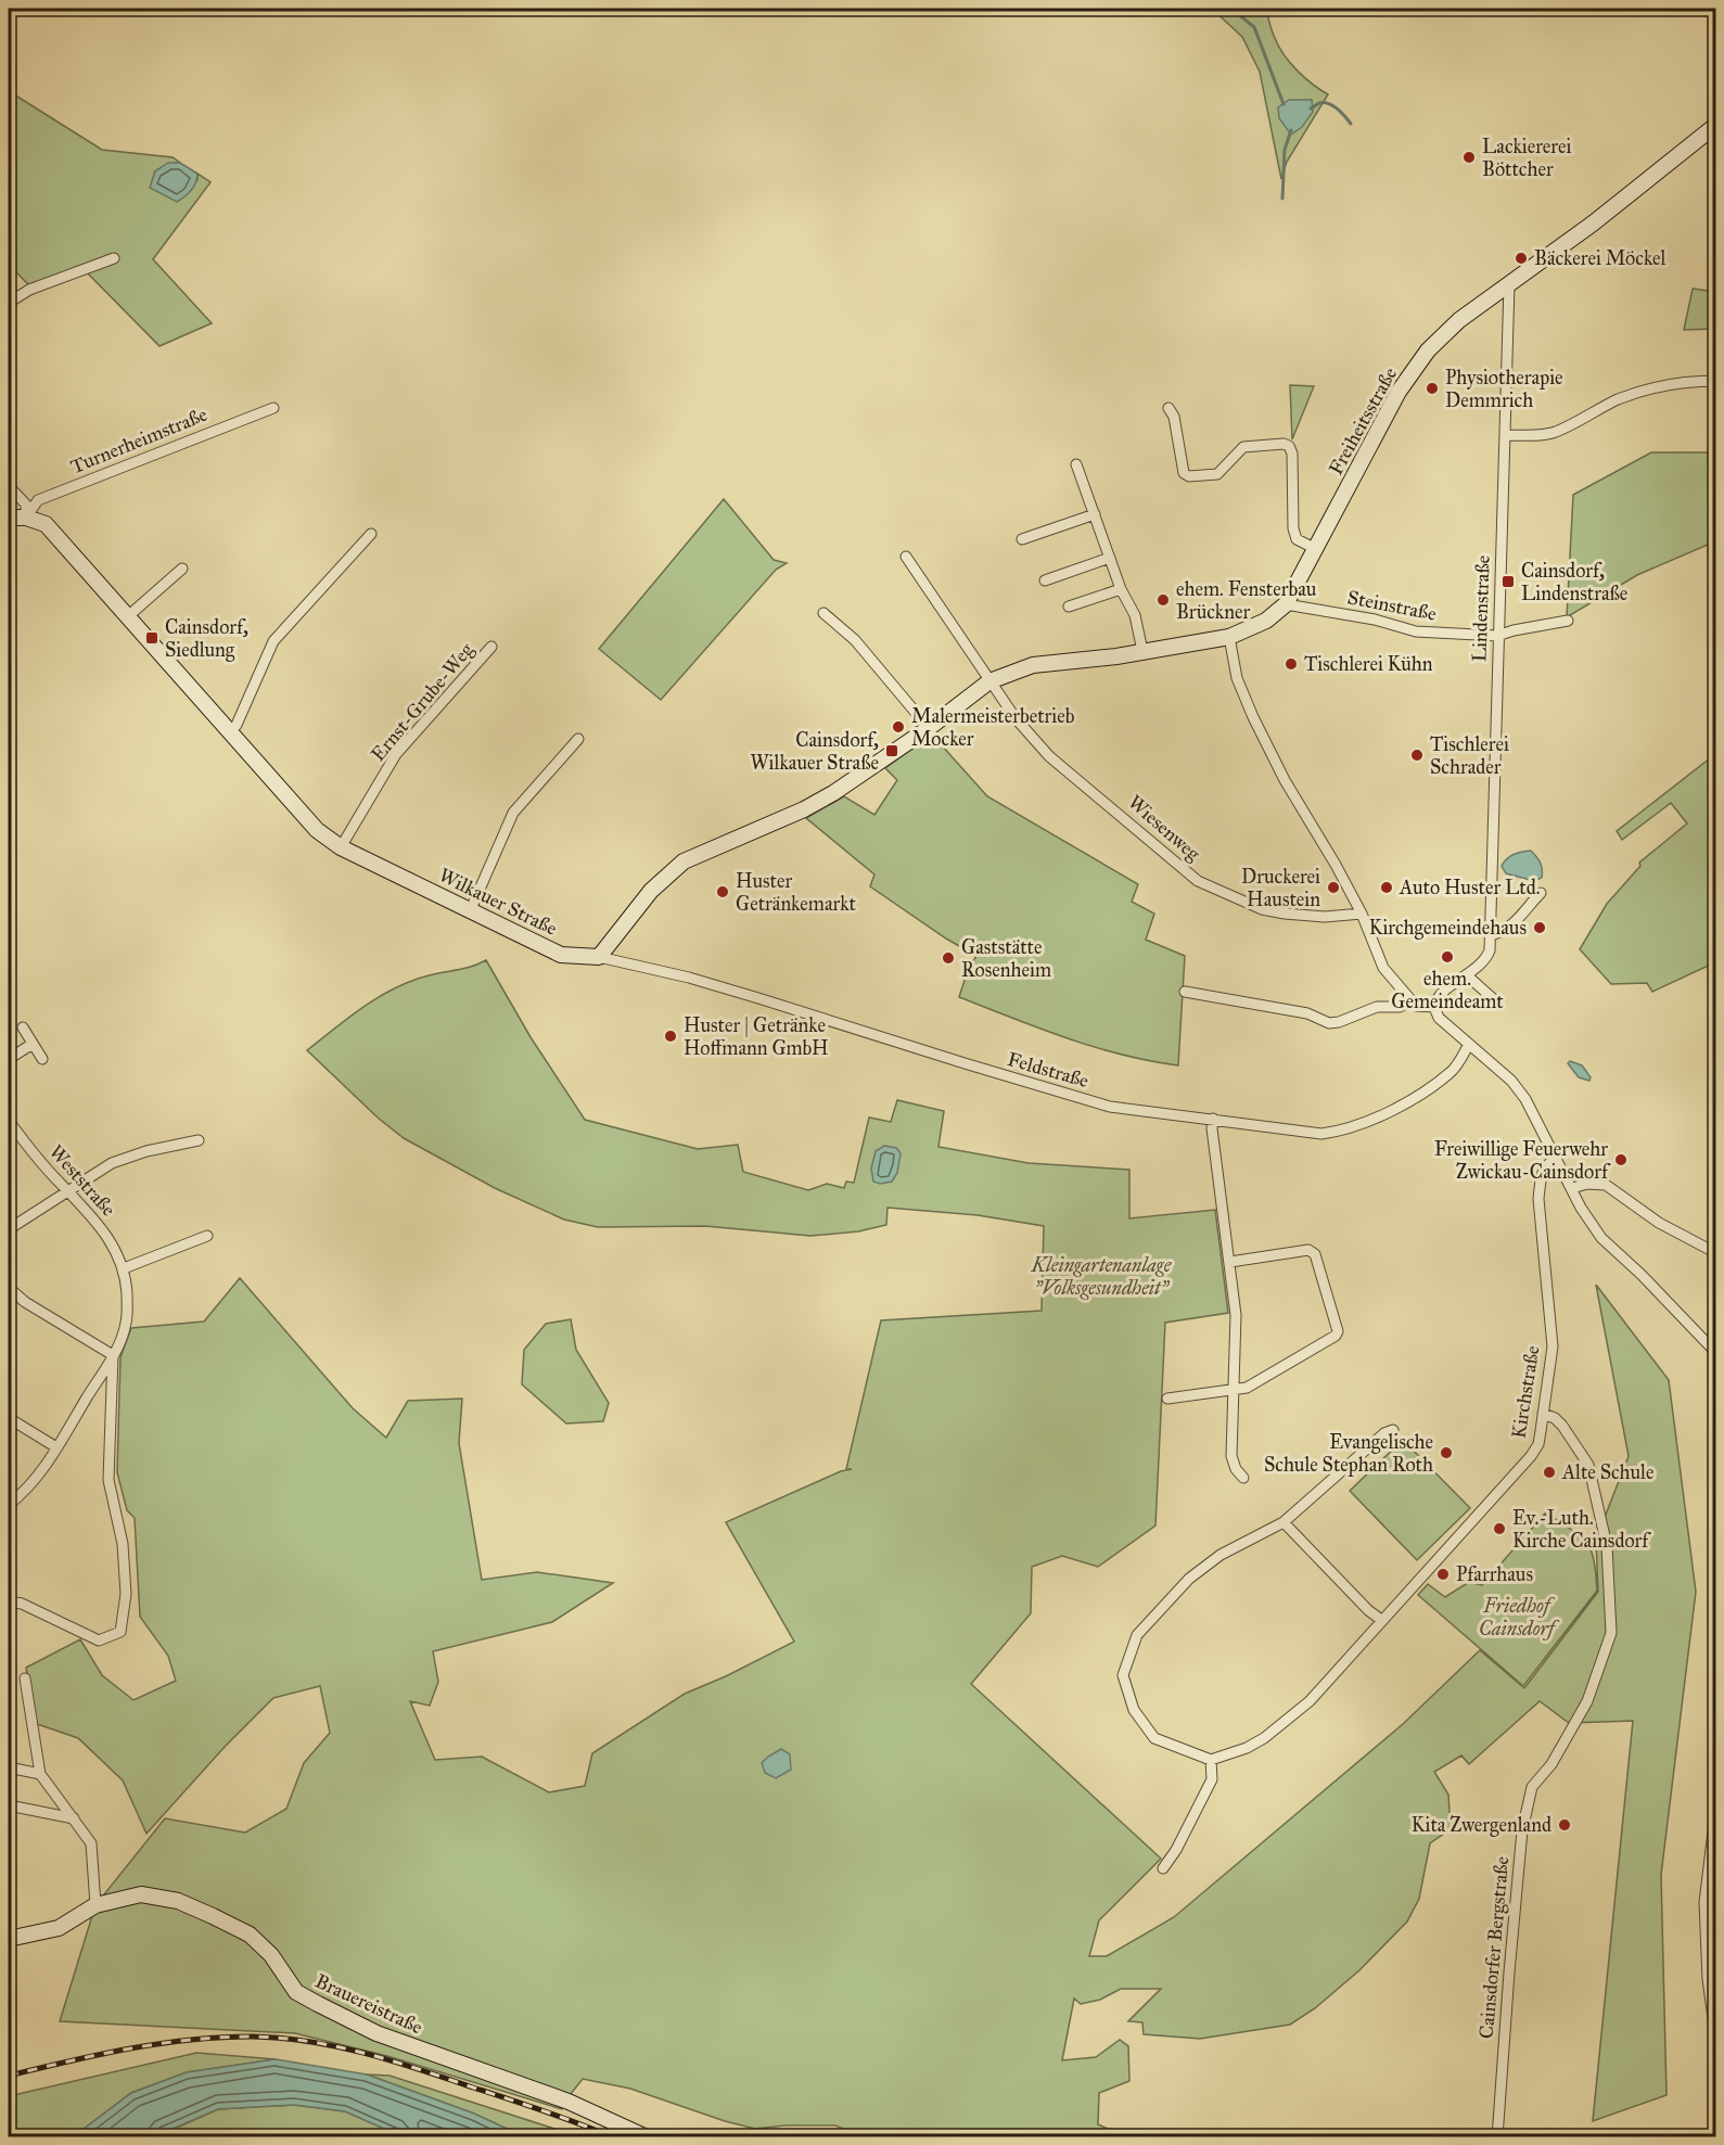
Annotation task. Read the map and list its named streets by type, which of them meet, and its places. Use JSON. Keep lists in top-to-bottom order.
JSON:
{
  "streets": {
    "street": [
      "Freiheitsstraße",
      "Turnerheimstraße",
      "Steinstraße",
      "Lindenstraße",
      "Ernst-Grube-Weg",
      "Wiesenweg",
      "Wilkauer Straße",
      "Feldstraße",
      "Weststraße",
      "Kirchstraße",
      "Cainsdorfer Bergstraße",
      "Brauereistraße"
    ]
  },
  "crossings": [
    ["Freiheitsstraße", "Steinstraße"],
    ["Freiheitsstraße", "Lindenstraße"],
    ["Turnerheimstraße", "Wilkauer Straße"],
    ["Steinstraße", "Lindenstraße"],
    ["Ernst-Grube-Weg", "Wilkauer Straße"],
    ["Wilkauer Straße", "Feldstraße"],
    ["Kirchstraße", "Cainsdorfer Bergstraße"]
  ],
  "parks": ["Kleingartenanlage \"Volksgesundheit\"", "Friedhof Cainsdorf"],
  "places": {
    "other": [
      "Lackiererei Böttcher",
      "Bäckerei Möckel",
      "Physiotherapie Demmrich",
      "ehem. Fensterbau Brückner",
      "Tischlerei Kühn",
      "Malermeisterbetrieb Mocker",
      "Tischlerei Schrader",
      "Druckerei Haustein",
      "Auto Huster Ltd.",
      "Huster Getränkemarkt",
      "Kirchgemeindehaus",
      "ehem. Gemeindeamt",
      "Gaststätte Rosenheim",
      "Huster | Getränke Hoffmann GmbH",
      "Freiwillige Feuerwehr Zwickau-Cainsdorf",
      "Evangelische Schule Stephan Roth",
      "Alte Schule",
      "Ev.-Luth. Kirche Cainsdorf",
      "Pfarrhaus",
      "Kita Zwergenland"
    ],
    "transit": ["Cainsdorf, Lindenstraße", "Cainsdorf, Siedlung", "Cainsdorf, Wilkauer Straße"]
  }
}
